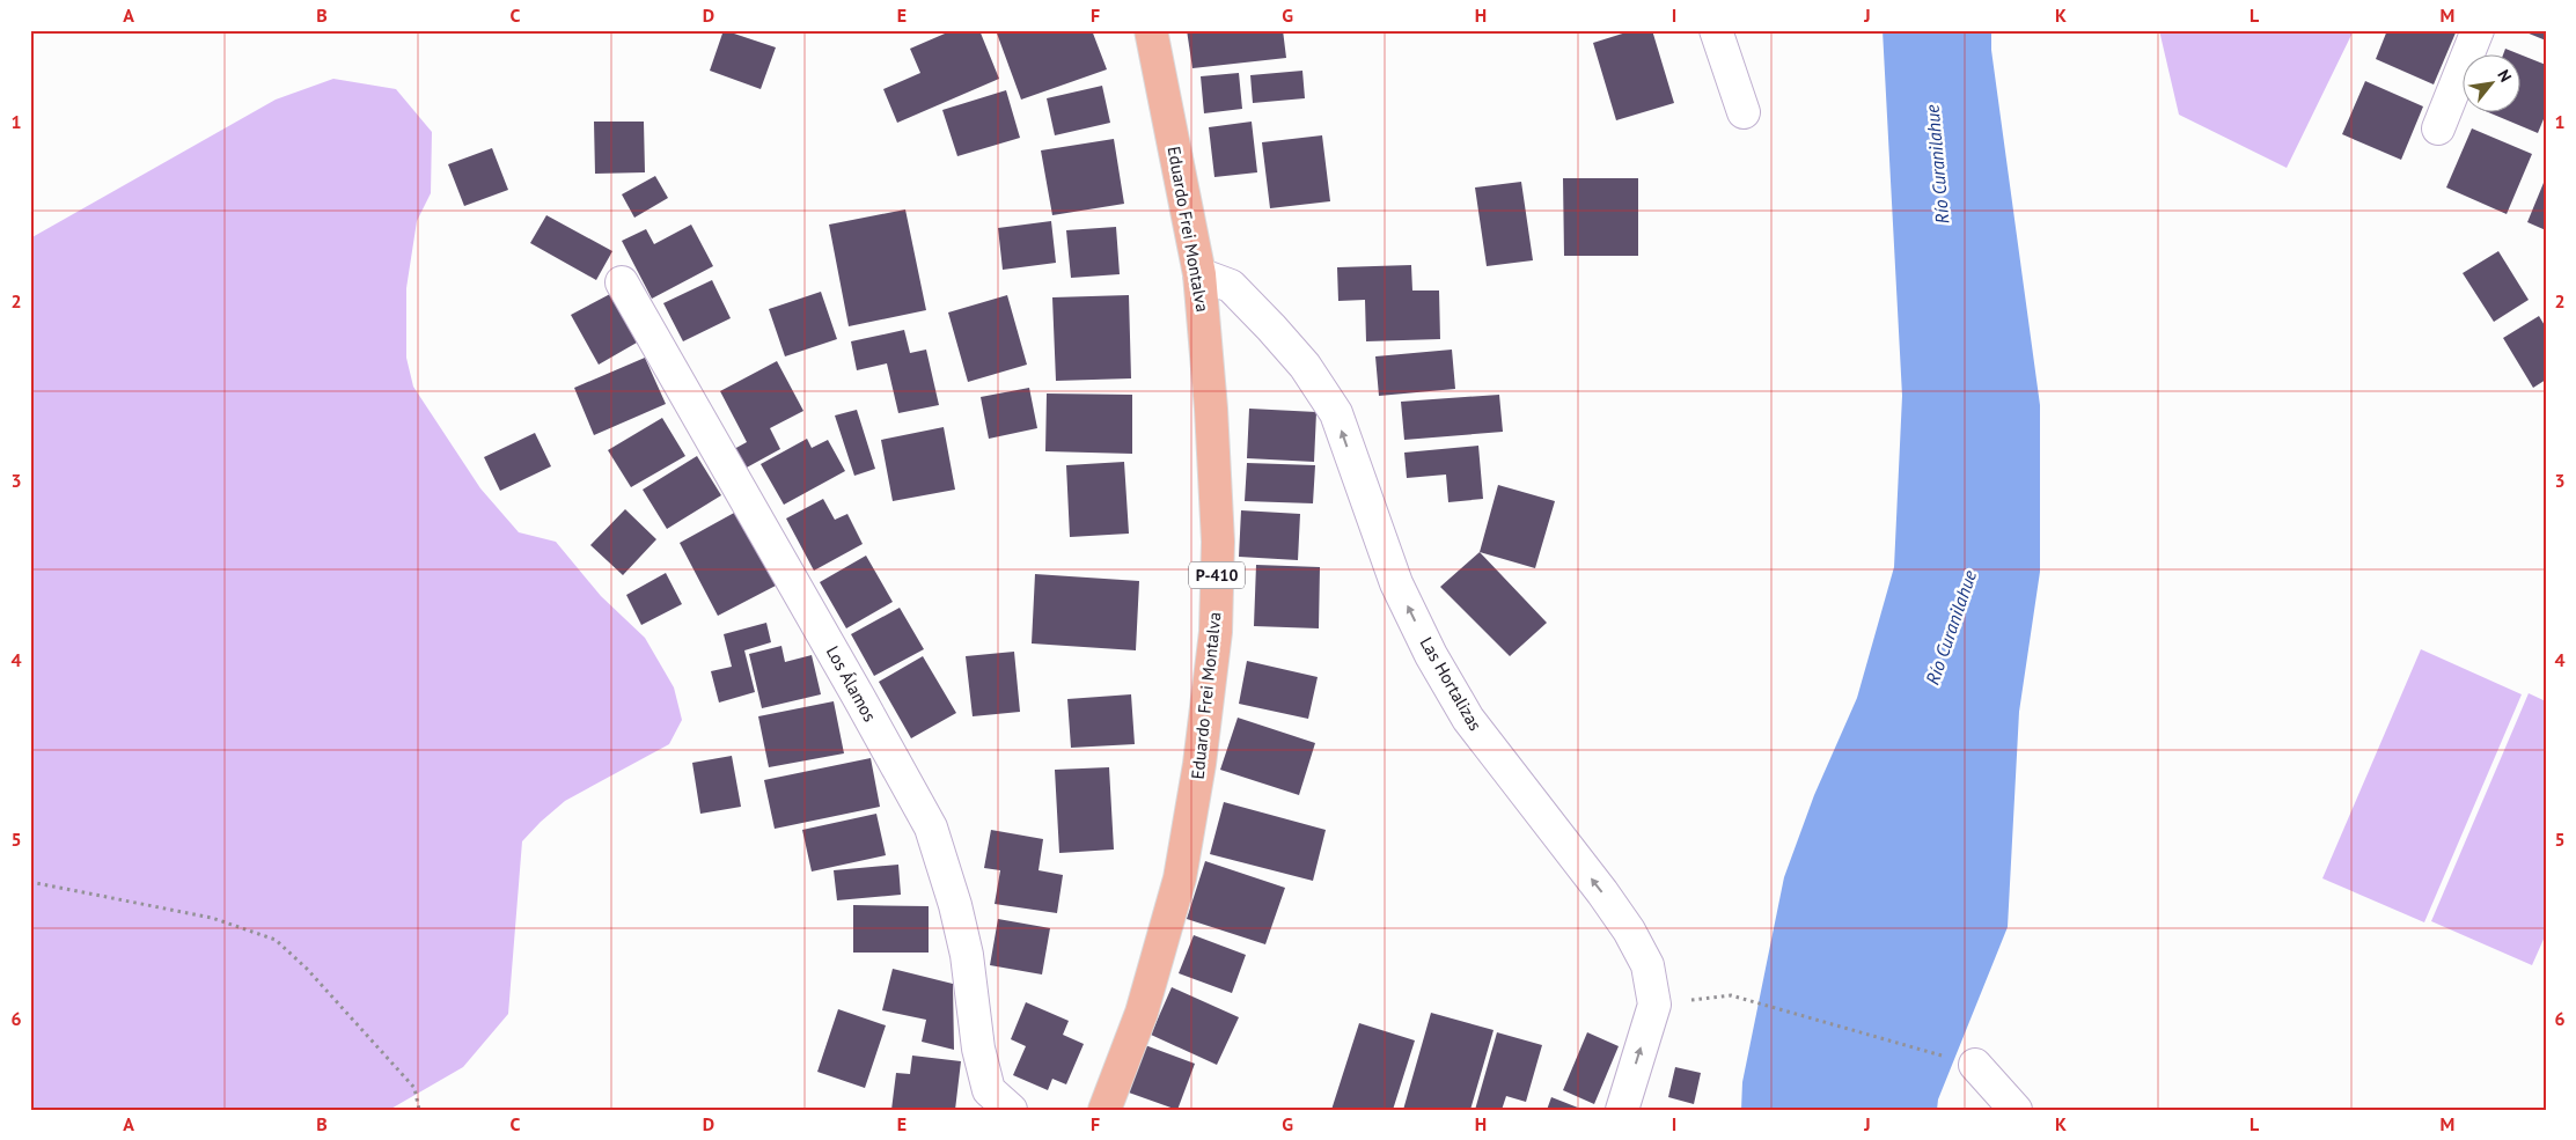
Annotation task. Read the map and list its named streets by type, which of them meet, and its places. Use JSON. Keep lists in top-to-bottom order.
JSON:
{
  "streets": {
    "main road": ["Eduardo Frei Montalva", "P-410"],
    "street": ["Los Álamos", "Las Hortalizas"]
  },
  "crossings": [
    ["Eduardo Frei Montalva", "Las Hortalizas"]
  ],
  "one_way": ["Las Hortalizas"],
  "water": ["Río Curanilahue"],
  "north": "top right",
  "grid": {
    "columns": [
      "A",
      "B",
      "C",
      "D",
      "E",
      "F",
      "G",
      "H",
      "I",
      "J",
      "K",
      "L",
      "M"
    ],
    "rows": [
      "1",
      "2",
      "3",
      "4",
      "5",
      "6"
    ]
  }
}
